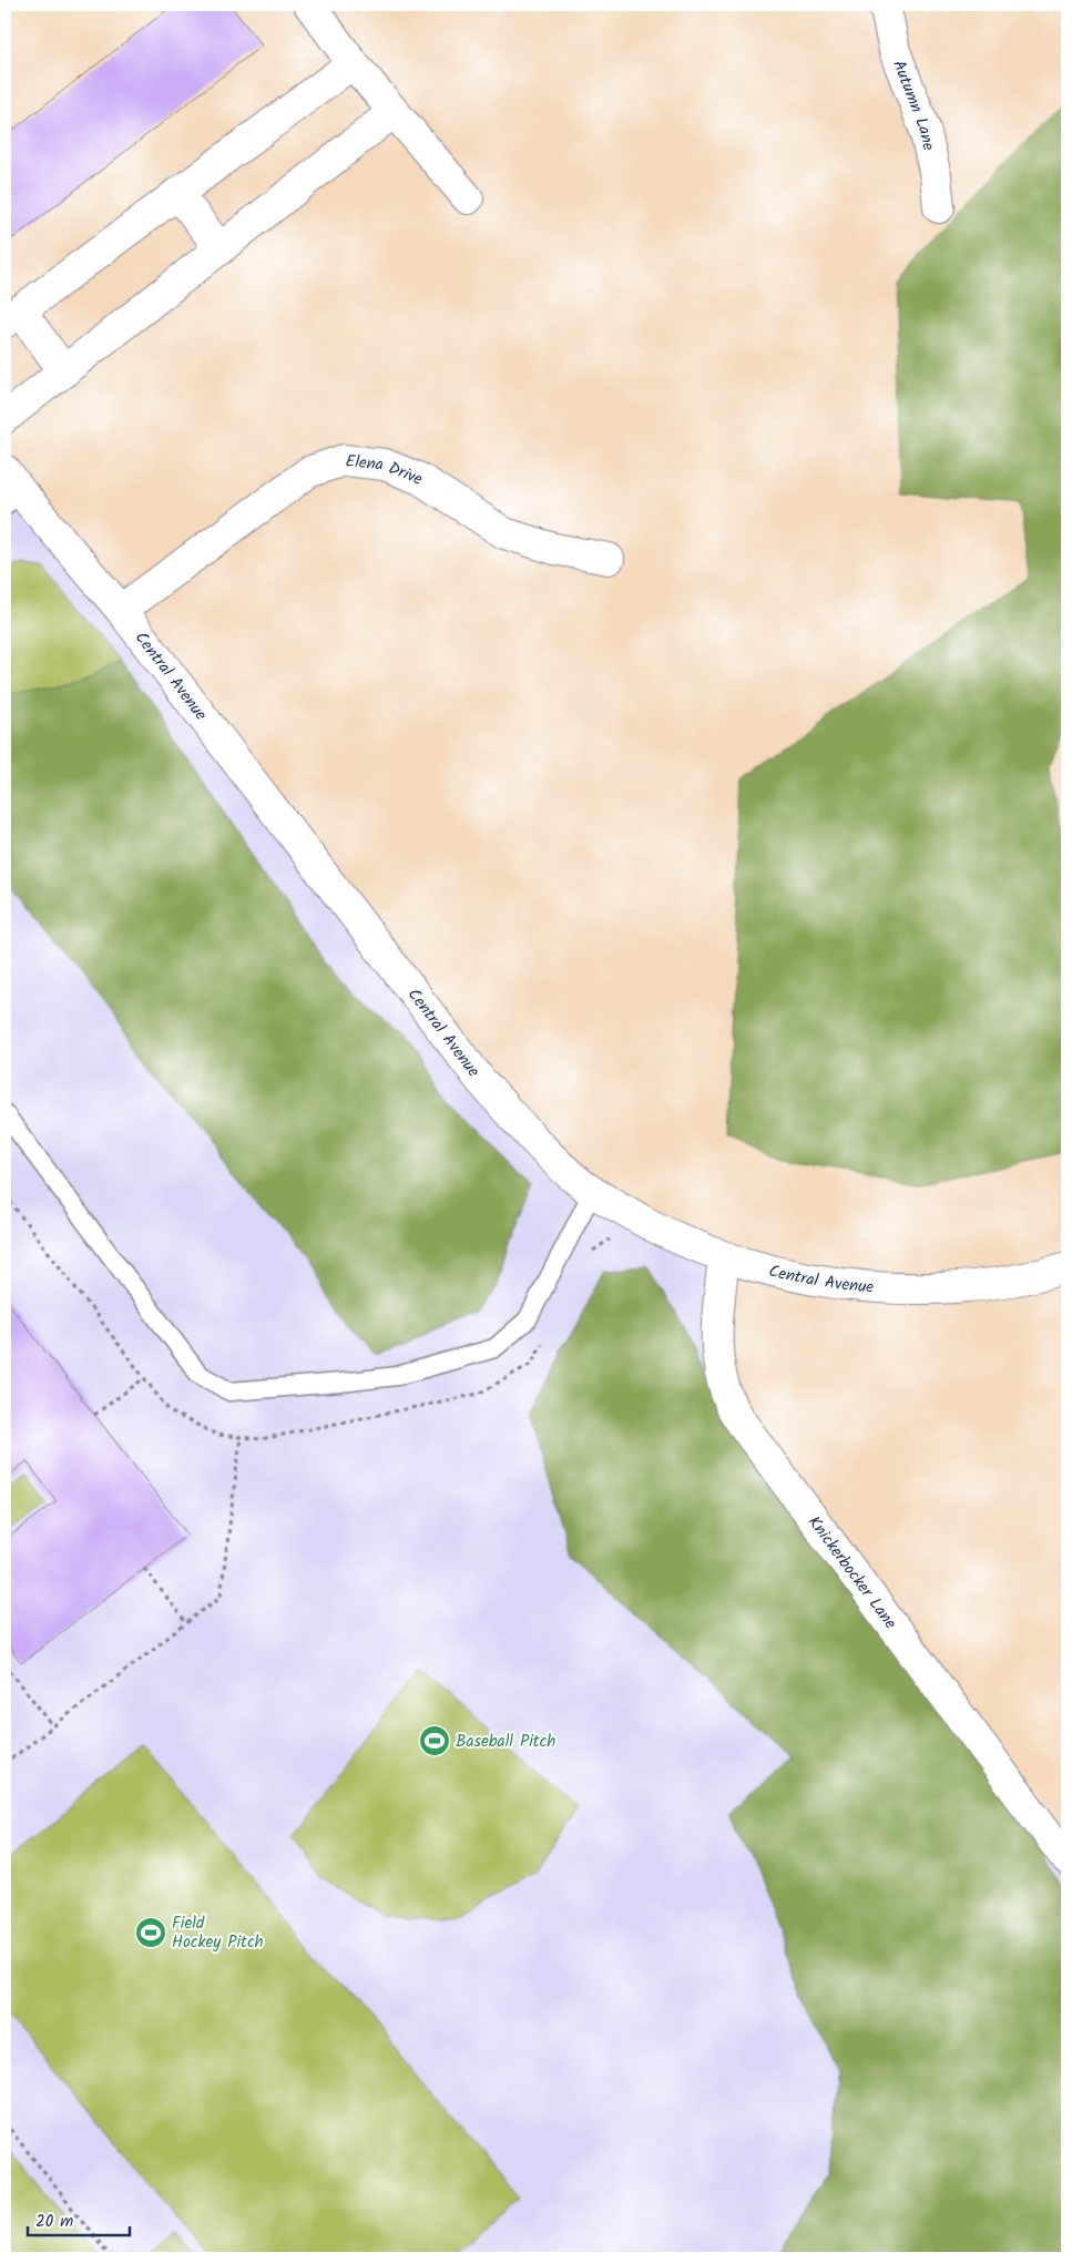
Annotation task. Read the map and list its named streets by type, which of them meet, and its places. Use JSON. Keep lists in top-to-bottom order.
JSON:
{
  "streets": {
    "street": [
      "Autumn Lane",
      "Elena Drive",
      "Central Avenue",
      "Knickerbocker Lane"
    ]
  },
  "crossings": [
    ["Elena Drive", "Central Avenue"],
    ["Central Avenue", "Knickerbocker Lane"]
  ],
  "places": {
    "sports": ["Baseball Pitch", "Field Hockey Pitch"]
  },
  "scale_bar": "20 m"
}
